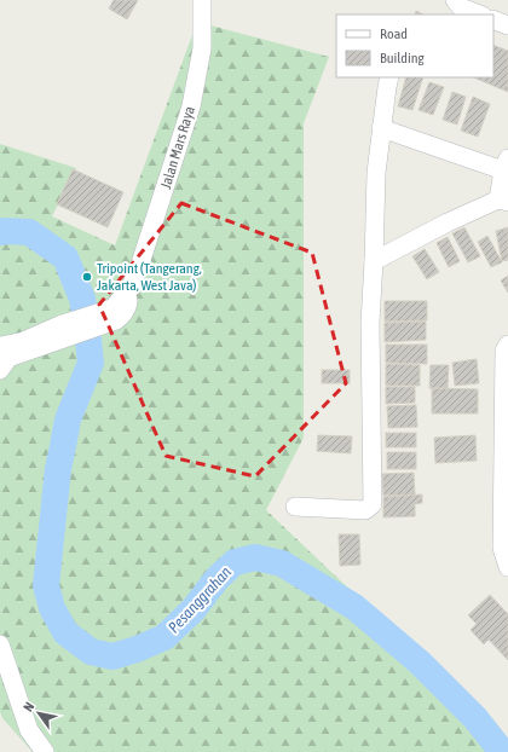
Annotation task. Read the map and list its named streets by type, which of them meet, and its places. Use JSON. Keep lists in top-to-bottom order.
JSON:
{
  "streets": {
    "street": ["Jalan Mars Raya"]
  },
  "water": ["Pesanggrahan"],
  "places": ["Tripoint (Tangerang, Jakarta, West Java)"],
  "legend": ["Road", "Building"],
  "north": "top left"
}
